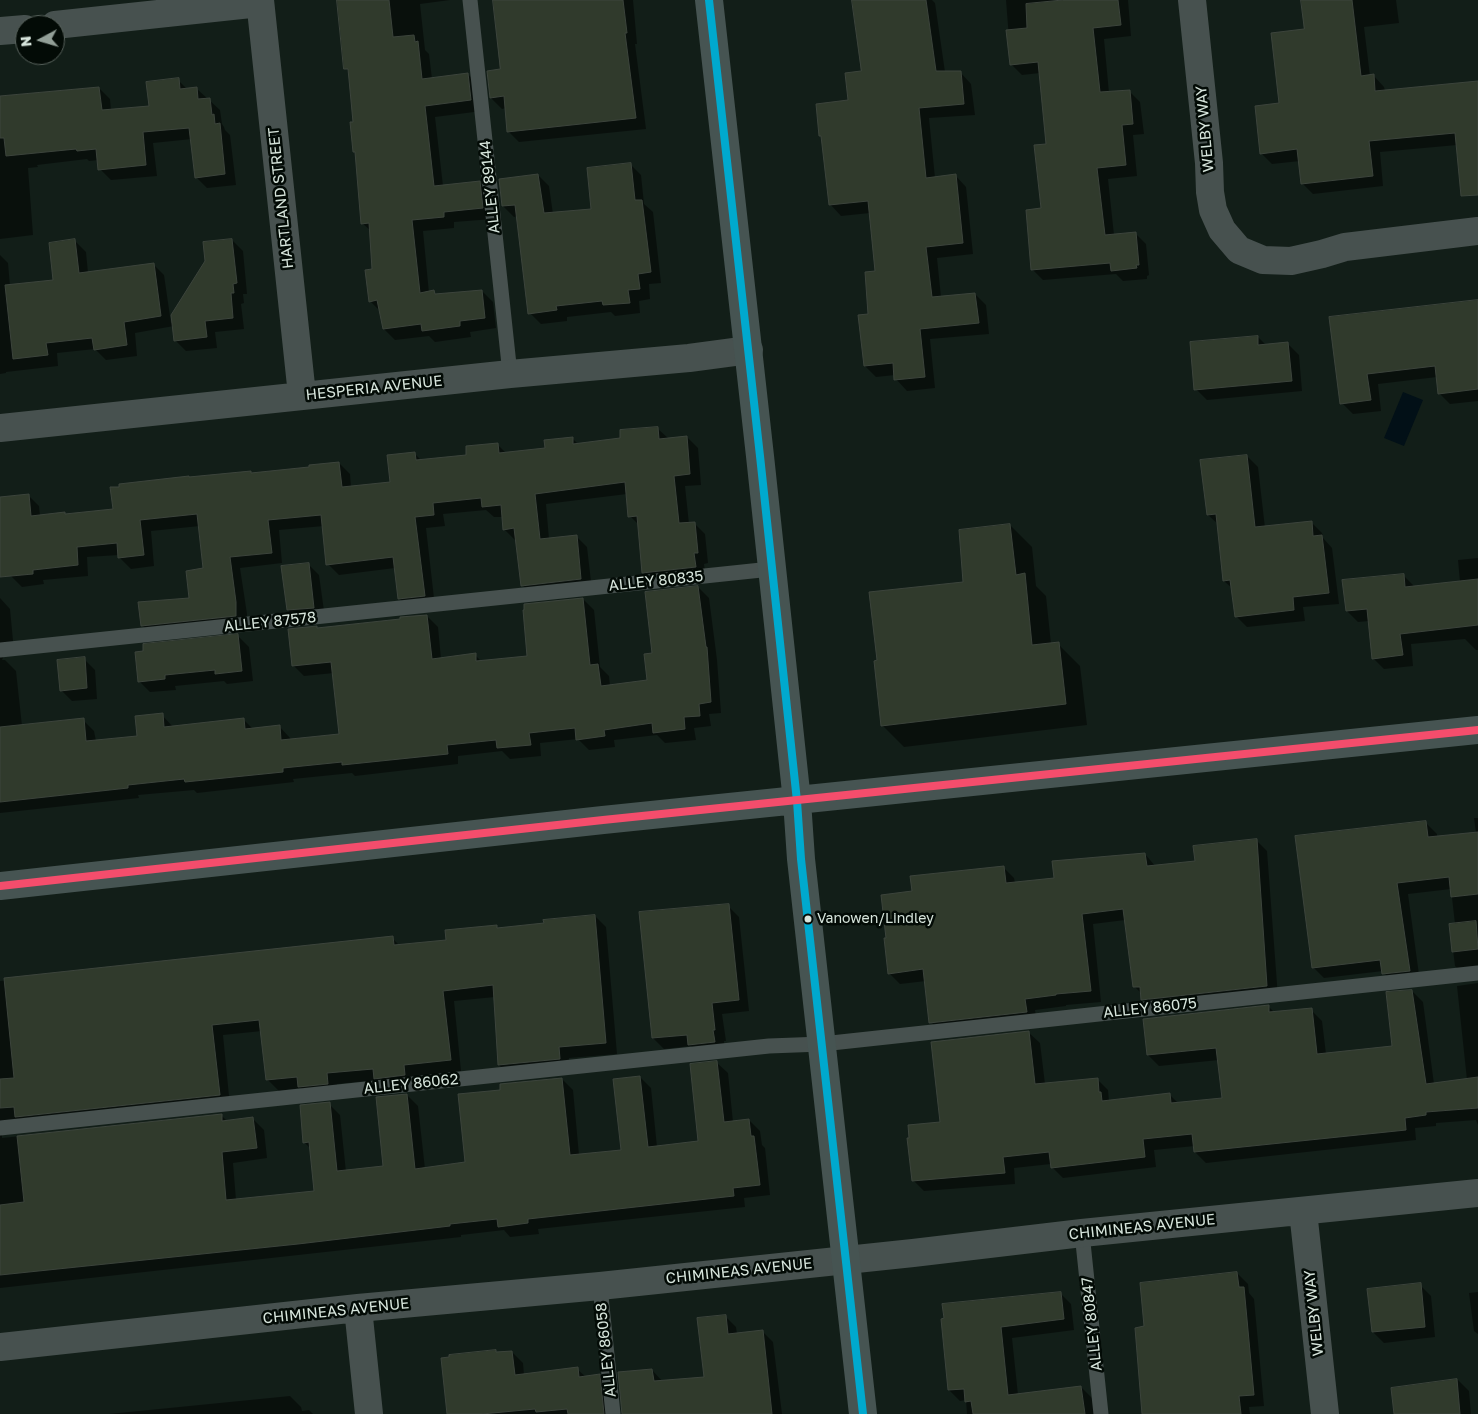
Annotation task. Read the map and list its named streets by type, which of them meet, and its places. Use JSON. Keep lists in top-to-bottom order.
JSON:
{
  "streets": {
    "street": [
      "WELBY WAY",
      "HARTLAND STREET",
      "HESPERIA AVENUE",
      "CHIMINEAS AVENUE"
    ],
    "lane": [
      "ALLEY 89144",
      "ALLEY 80835",
      "ALLEY 87578",
      "ALLEY 86075",
      "ALLEY 86062",
      "ALLEY 80847",
      "ALLEY 86058"
    ]
  },
  "crossings": [
    ["WELBY WAY", "CHIMINEAS AVENUE"],
    ["ALLEY 89144", "HESPERIA AVENUE"],
    ["HARTLAND STREET", "HESPERIA AVENUE"],
    ["ALLEY 80835", "ALLEY 87578"],
    ["ALLEY 86075", "ALLEY 86062"],
    ["CHIMINEAS AVENUE", "ALLEY 80847"],
    ["CHIMINEAS AVENUE", "ALLEY 86058"]
  ],
  "places": ["Vanowen/Lindley"],
  "north": "left"
}
